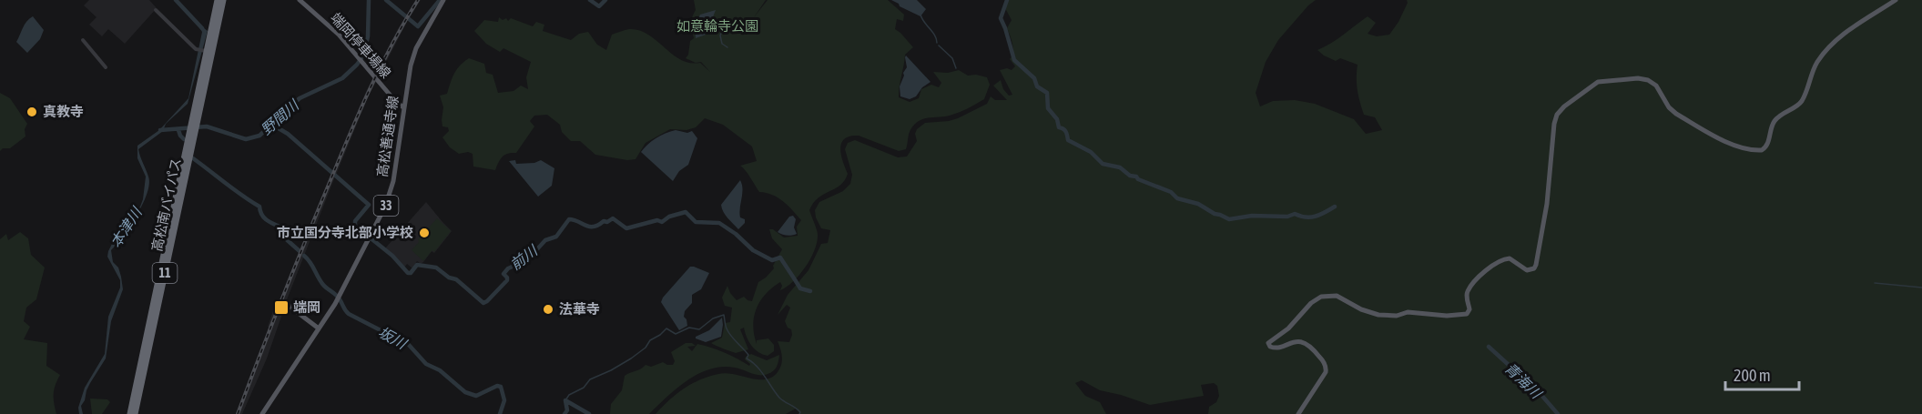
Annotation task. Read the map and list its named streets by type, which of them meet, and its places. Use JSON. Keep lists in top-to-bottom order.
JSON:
{
  "streets": {
    "highway": ["高松南バイパス", "11"],
    "main road": ["端岡停車場線", "高松善通寺線", "33"]
  },
  "crossings": [
    ["端岡停車場線", "高松善通寺線"]
  ],
  "water": [
    "野間川",
    "本津川",
    "前川",
    "坂川",
    "青海川"
  ],
  "parks": ["如意輪寺公園"],
  "places": {
    "other": ["真教寺", "市立国分寺北部小学校", "法華寺"],
    "transit": ["端岡"]
  },
  "scale_bar": "200 m"
}
